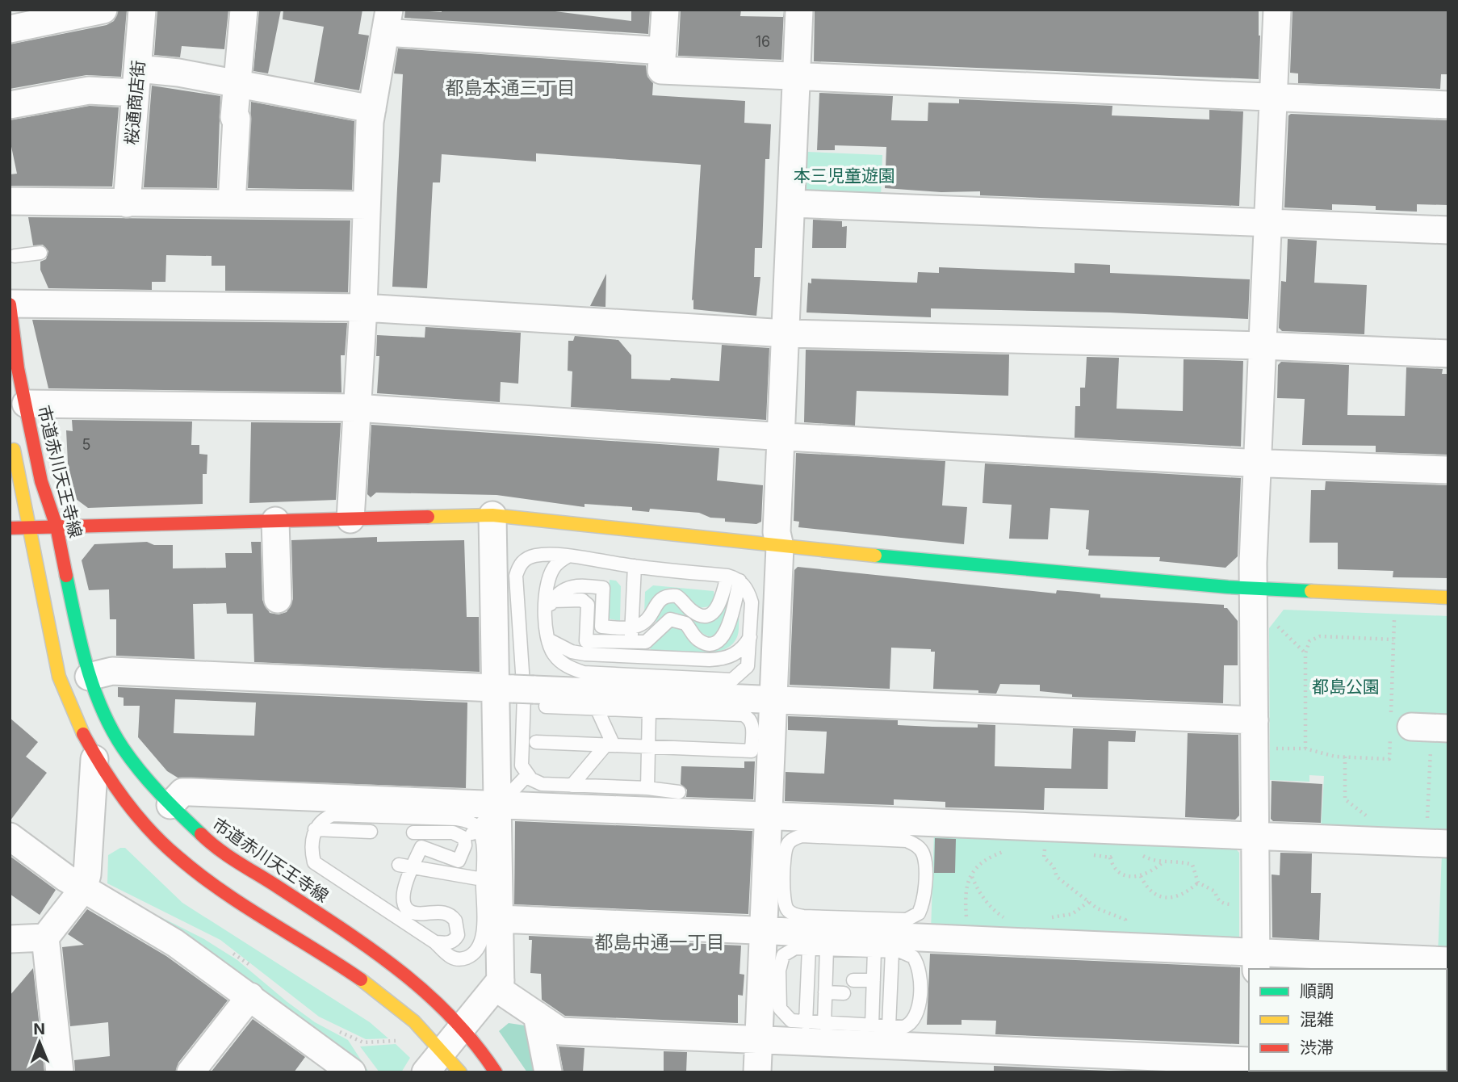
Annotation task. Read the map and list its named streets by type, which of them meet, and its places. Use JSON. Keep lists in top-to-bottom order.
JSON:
{
  "streets": {
    "main road": ["市道赤川天王寺線"],
    "street": ["桜通商店街"]
  },
  "districts": ["都島本通三丁目", "都島中通一丁目"],
  "parks": ["本三児童遊園", "都島公園"],
  "house_numbers": ["16", "5"],
  "legend": ["順調", "混雑", "渋滞"],
  "north": "top"
}
